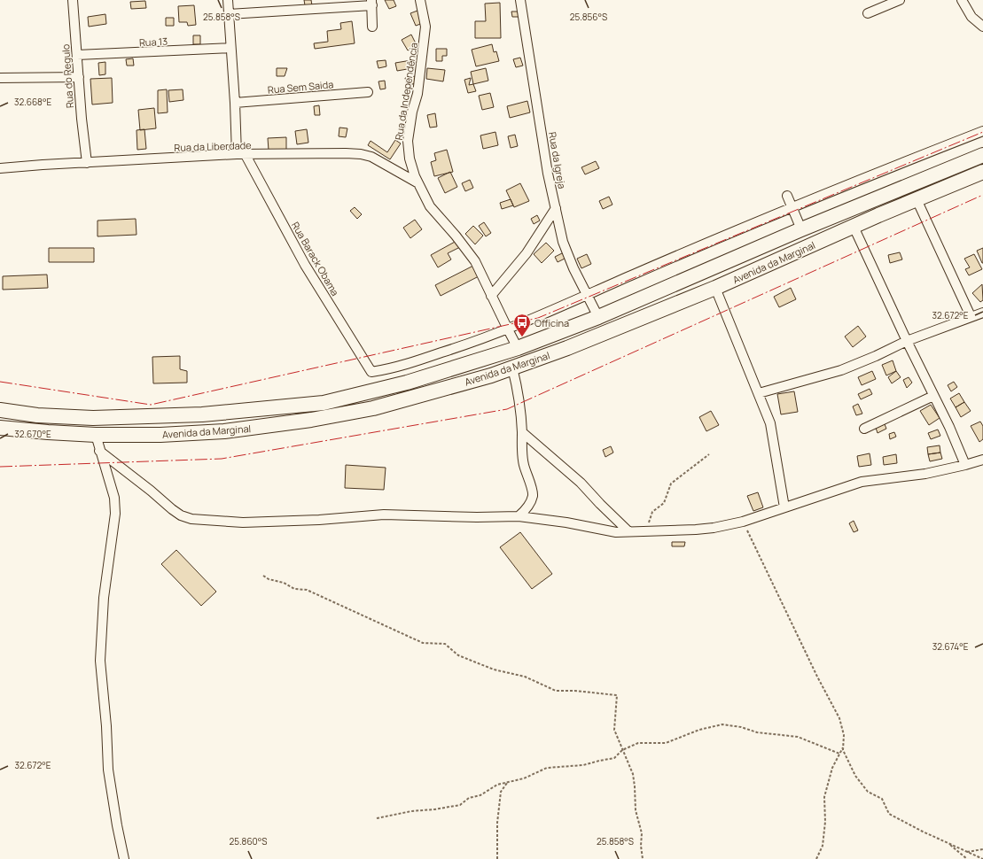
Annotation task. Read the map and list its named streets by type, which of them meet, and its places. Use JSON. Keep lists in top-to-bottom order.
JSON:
{
  "streets": {
    "main road": ["Avenida da Marginal"],
    "street": [
      "Rua 13",
      "Rua do Regulo",
      "Rua Sem Saida",
      "Rua da Independência",
      "Rua da Liberdade",
      "Rua da Igreja",
      "Rua Barack Obama"
    ]
  },
  "crossings": [
    ["Rua 13", "Rua do Regulo"],
    ["Rua 13", "Rua Barack Obama"],
    ["Rua do Regulo", "Rua da Liberdade"],
    ["Rua Sem Saida", "Rua Barack Obama"],
    ["Rua da Independência", "Rua da Liberdade"],
    ["Rua da Independência", "Rua Barack Obama"],
    ["Rua da Independência", "Avenida da Marginal"],
    ["Rua da Liberdade", "Rua Barack Obama"],
    ["Rua da Igreja", "Avenida da Marginal"]
  ],
  "places": {
    "bus stop": ["Officina"]
  },
  "coordinates": [
    "25.858°S",
    "25.856°S",
    "32.668°E",
    "32.672°E",
    "32.670°E",
    "32.674°E",
    "25.860°S"
  ]
}
